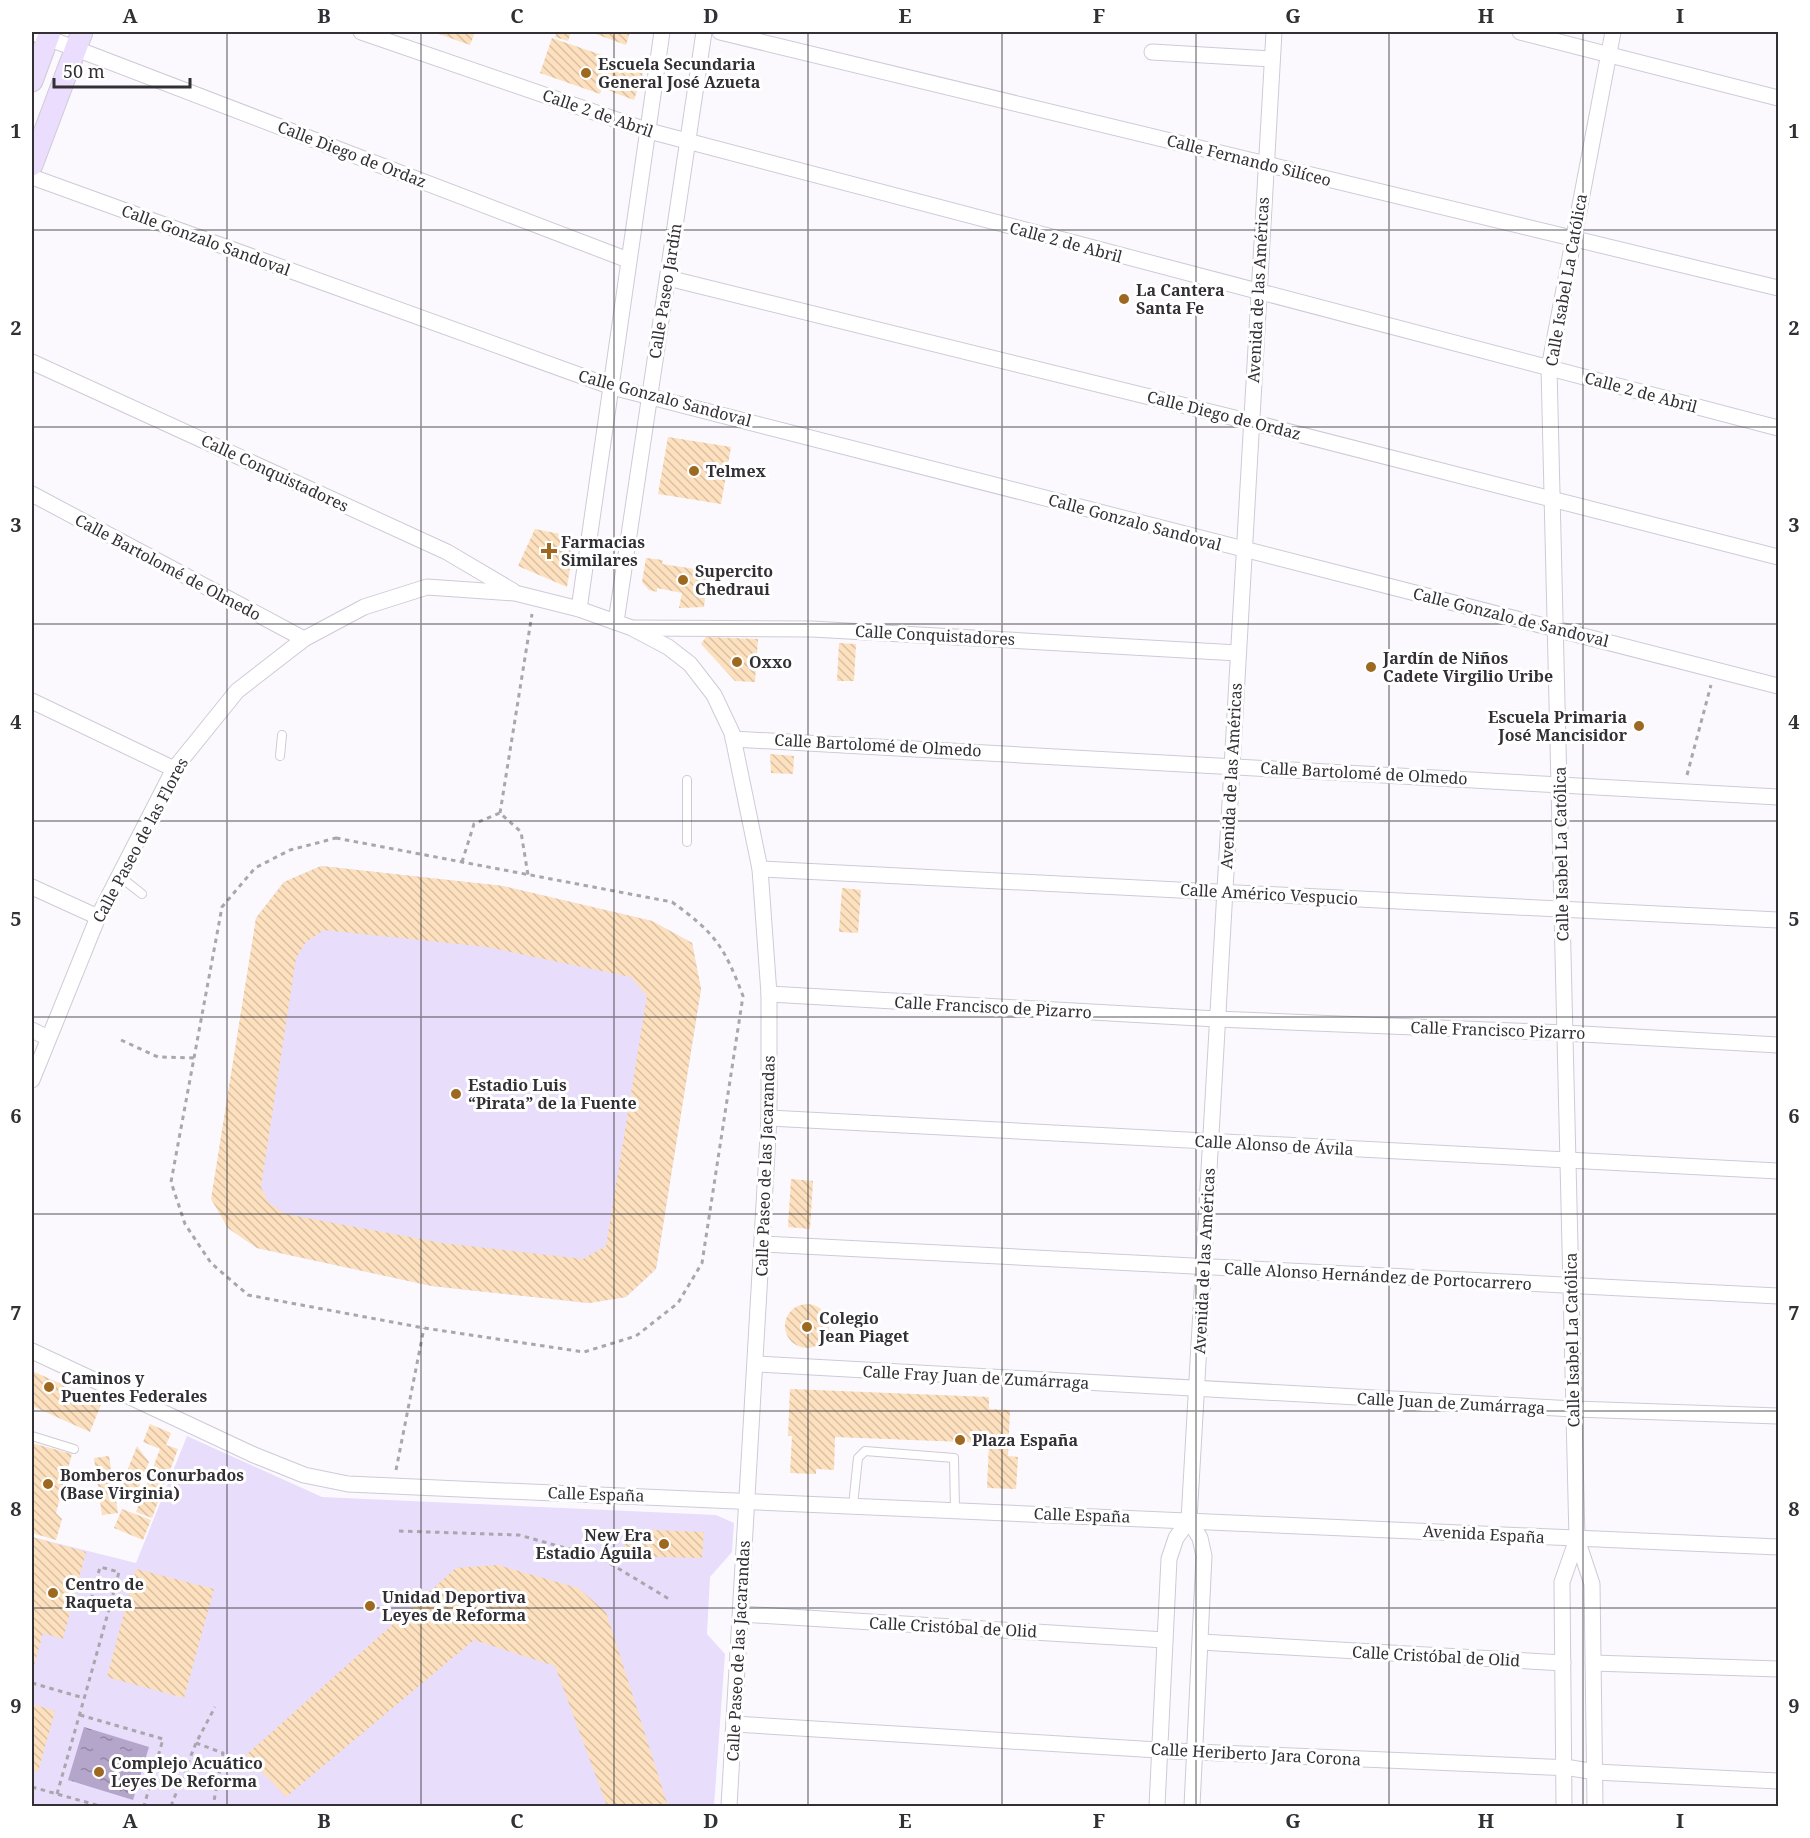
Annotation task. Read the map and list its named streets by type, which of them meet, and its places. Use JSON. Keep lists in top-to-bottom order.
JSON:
{
  "streets": {
    "street": [
      "Calle 2 de Abril",
      "Calle Diego de Ordaz",
      "Calle Fernando Silíceo",
      "Calle Gonzalo Sandoval",
      "Calle Isabel La Católica",
      "Avenida de las Américas",
      "Calle Paseo Jardín",
      "Calle Conquistadores",
      "Calle Bartolomé de Olmedo",
      "Calle Gonzalo de Sandoval",
      "Calle Paseo de las Flores",
      "Calle Américo Vespucio",
      "Calle Francisco de Pizarro",
      "Calle Francisco Pizarro",
      "Calle Alonso de Ávila",
      "Calle Paseo de las Jacarandas",
      "Calle Alonso Hernández de Portocarrero",
      "Calle Fray Juan de Zumárraga",
      "Calle Juan de Zumárraga",
      "Calle España",
      "Avenida España",
      "Calle Cristóbal de Olid",
      "Calle Heriberto Jara Corona"
    ]
  },
  "crossings": [
    ["Calle 2 de Abril", "Calle Isabel La Católica"],
    ["Calle 2 de Abril", "Avenida de las Américas"],
    ["Calle 2 de Abril", "Calle Paseo Jardín"],
    ["Calle Diego de Ordaz", "Calle Isabel La Católica"],
    ["Calle Diego de Ordaz", "Avenida de las Américas"],
    ["Calle Diego de Ordaz", "Calle Paseo Jardín"],
    ["Calle Fernando Silíceo", "Calle Isabel La Católica"],
    ["Calle Fernando Silíceo", "Avenida de las Américas"],
    ["Calle Gonzalo Sandoval", "Avenida de las Américas"],
    ["Calle Gonzalo Sandoval", "Calle Paseo Jardín"],
    ["Calle Gonzalo Sandoval", "Calle Gonzalo de Sandoval"],
    ["Calle Isabel La Católica", "Calle Bartolomé de Olmedo"],
    ["Calle Isabel La Católica", "Calle Gonzalo de Sandoval"],
    ["Calle Isabel La Católica", "Calle Américo Vespucio"],
    ["Calle Isabel La Católica", "Calle Francisco Pizarro"],
    ["Calle Isabel La Católica", "Calle Alonso de Ávila"],
    ["Calle Isabel La Católica", "Calle Alonso Hernández de Portocarrero"],
    ["Calle Isabel La Católica", "Calle Juan de Zumárraga"],
    ["Calle Isabel La Católica", "Avenida España"],
    ["Calle Isabel La Católica", "Calle Cristóbal de Olid"],
    ["Calle Isabel La Católica", "Calle Heriberto Jara Corona"],
    ["Avenida de las Américas", "Calle Conquistadores"],
    ["Avenida de las Américas", "Calle Bartolomé de Olmedo"],
    ["Avenida de las Américas", "Calle Gonzalo de Sandoval"],
    ["Avenida de las Américas", "Calle Américo Vespucio"],
    ["Avenida de las Américas", "Calle Francisco de Pizarro"],
    ["Avenida de las Américas", "Calle Francisco Pizarro"],
    ["Avenida de las Américas", "Calle Alonso de Ávila"],
    ["Avenida de las Américas", "Calle Alonso Hernández de Portocarrero"],
    ["Avenida de las Américas", "Calle Fray Juan de Zumárraga"],
    ["Avenida de las Américas", "Calle Juan de Zumárraga"],
    ["Avenida de las Américas", "Calle España"],
    ["Avenida de las Américas", "Avenida España"],
    ["Avenida de las Américas", "Calle Cristóbal de Olid"],
    ["Avenida de las Américas", "Calle Heriberto Jara Corona"],
    ["Calle Paseo Jardín", "Calle Paseo de las Jacarandas"],
    ["Calle Conquistadores", "Calle Paseo de las Flores"],
    ["Calle Conquistadores", "Calle Paseo de las Jacarandas"],
    ["Calle Bartolomé de Olmedo", "Calle Paseo de las Flores"],
    ["Calle Bartolomé de Olmedo", "Calle Paseo de las Jacarandas"],
    ["Calle Paseo de las Flores", "Calle Paseo de las Jacarandas"],
    ["Calle Américo Vespucio", "Calle Paseo de las Jacarandas"],
    ["Calle Francisco de Pizarro", "Calle Francisco Pizarro"],
    ["Calle Francisco de Pizarro", "Calle Paseo de las Jacarandas"],
    ["Calle Alonso de Ávila", "Calle Paseo de las Jacarandas"],
    ["Calle Paseo de las Jacarandas", "Calle Alonso Hernández de Portocarrero"],
    ["Calle Paseo de las Jacarandas", "Calle Fray Juan de Zumárraga"],
    ["Calle Paseo de las Jacarandas", "Calle España"],
    ["Calle Paseo de las Jacarandas", "Calle Cristóbal de Olid"],
    ["Calle Paseo de las Jacarandas", "Calle Heriberto Jara Corona"],
    ["Calle Fray Juan de Zumárraga", "Calle Juan de Zumárraga"],
    ["Calle España", "Avenida España"]
  ],
  "places": {
    "other": [
      "Escuela Secundaria General José Azueta",
      "La Cantera Santa Fe",
      "Telmex",
      "Supercito Chedraui",
      "Oxxo",
      "Jardín de Niños Cadete Virgilio Uribe",
      "Escuela Primaria José Mancisidor",
      "Estadio Luis “Pirata” de la Fuente",
      "Colegio Jean Piaget",
      "Caminos y Puentes Federales",
      "Plaza España",
      "Bomberos Conurbados (Base Virginia)",
      "New Era Estadio Águila",
      "Centro de Raqueta",
      "Unidad Deportiva Leyes de Reforma",
      "Complejo Acuático Leyes De Reforma"
    ],
    "health": ["Farmacias Similares"]
  },
  "scale_bar": "50 m",
  "grid": {
    "columns": [
      "A",
      "B",
      "C",
      "D",
      "E",
      "F",
      "G",
      "H",
      "I"
    ],
    "rows": [
      "1",
      "2",
      "3",
      "4",
      "5",
      "6",
      "7",
      "8",
      "9"
    ]
  }
}
